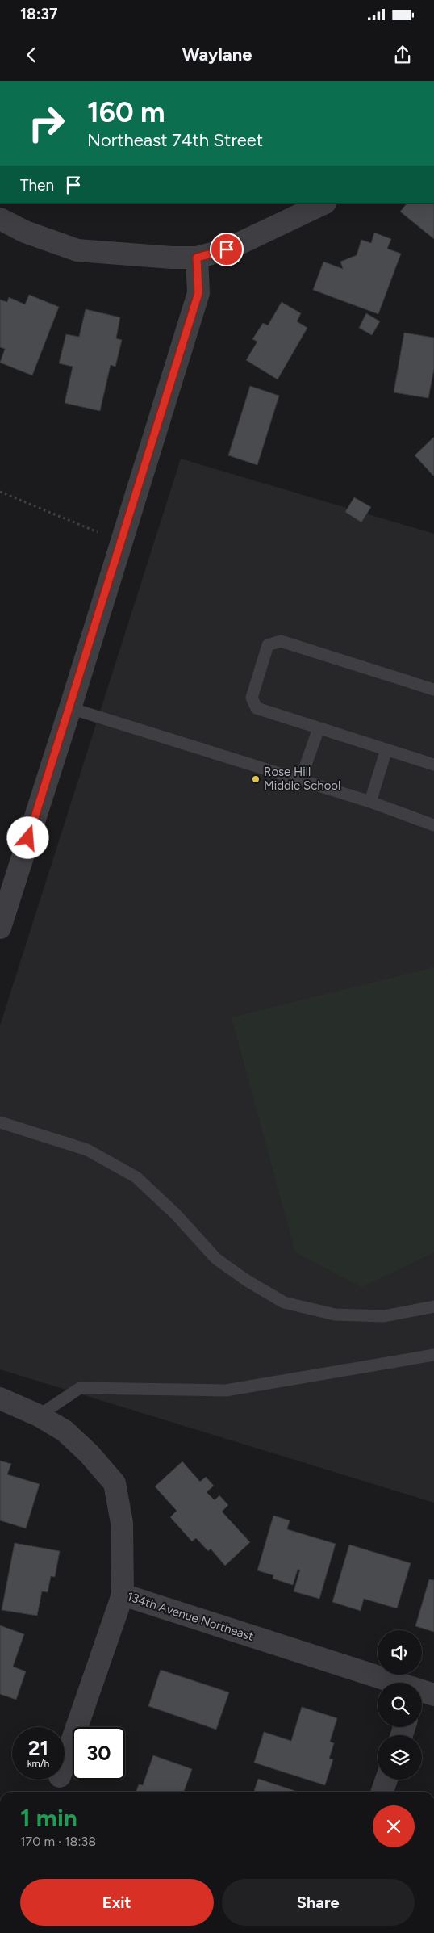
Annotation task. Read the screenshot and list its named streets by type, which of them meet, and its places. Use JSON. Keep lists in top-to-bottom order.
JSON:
{
  "streets": {
    "street": ["134th Avenue Northeast"]
  },
  "places": ["Rose Hill Middle School"],
  "page": {
    "status": "18:37",
    "header": "Waylane",
    "turn": ["160 m", "Northeast 74th Street"],
    "then": "Then",
    "speed": "21 km/h",
    "limit": "30",
    "heading": ["1 min", "170 m · 18:38"],
    "buttons": ["Exit", "Share"]
  }
}
